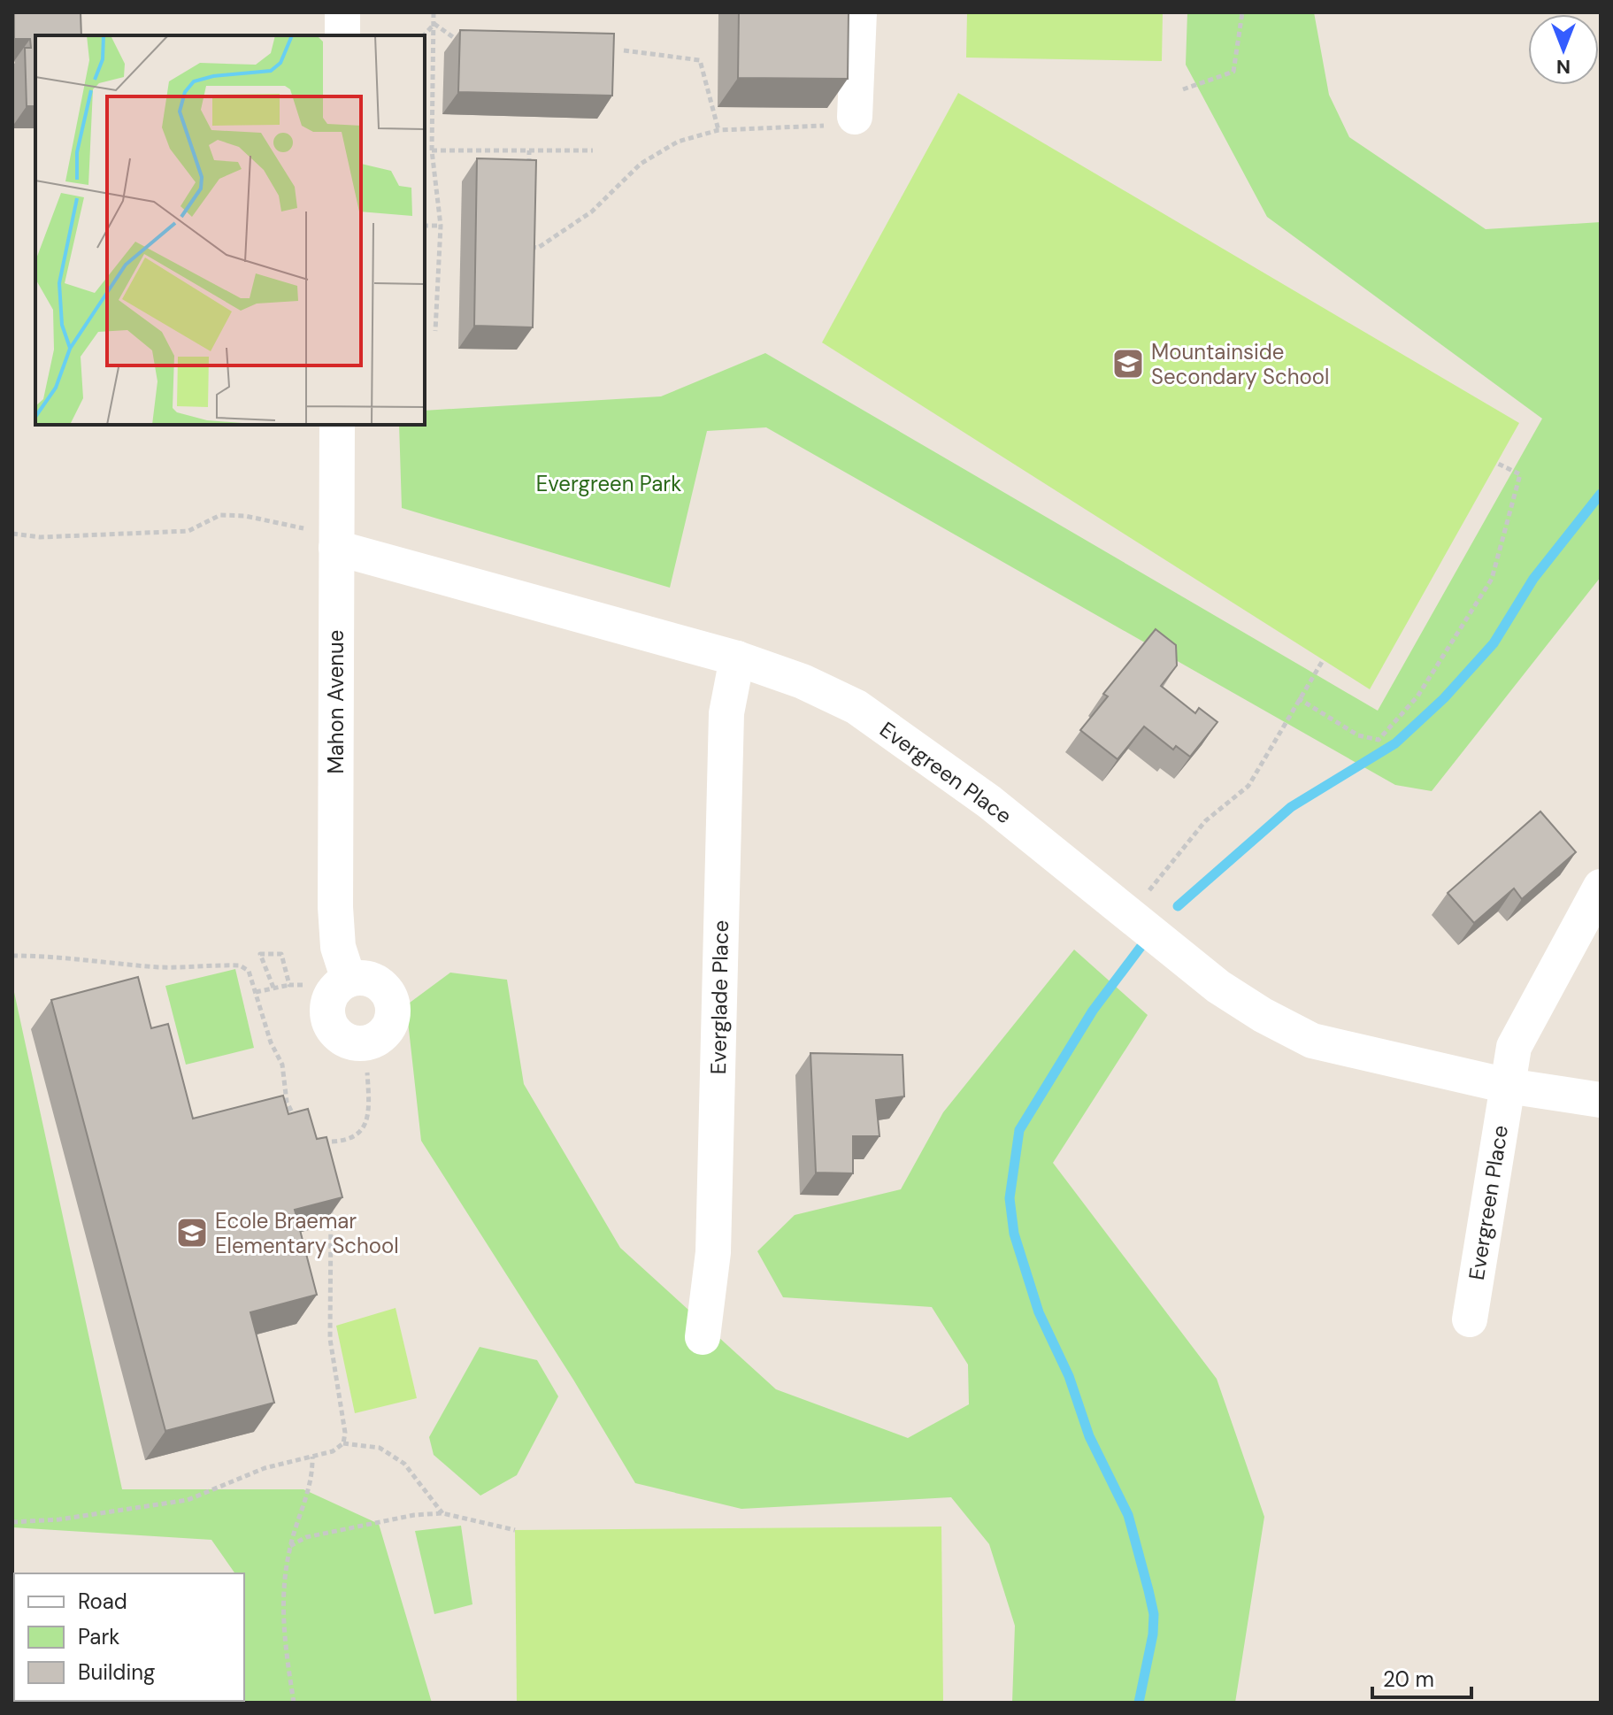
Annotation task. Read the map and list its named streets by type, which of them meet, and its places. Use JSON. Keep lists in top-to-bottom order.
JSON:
{
  "streets": {
    "street": ["Mahon Avenue", "Evergreen Place", "Everglade Place"]
  },
  "crossings": [
    ["Mahon Avenue", "Evergreen Place"],
    ["Evergreen Place", "Everglade Place"]
  ],
  "parks": ["Evergreen Park"],
  "places": {
    "school or university": ["Mountainside Secondary School", "Ecole Braemar Elementary School"]
  },
  "legend": ["Road", "Park", "Building"],
  "scale_bar": "20 m",
  "north": "bottom"
}
